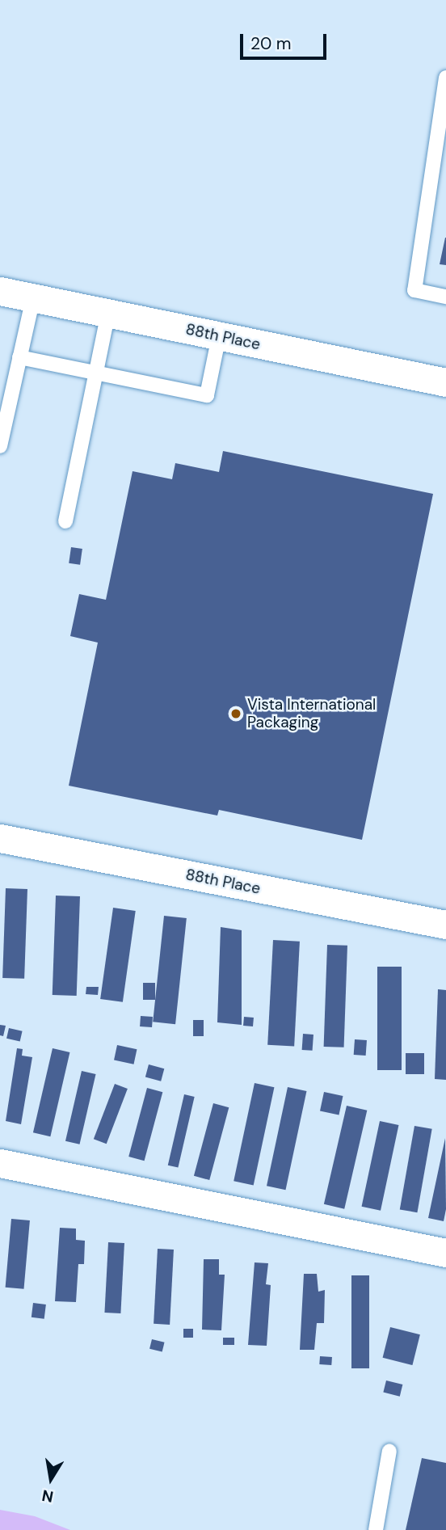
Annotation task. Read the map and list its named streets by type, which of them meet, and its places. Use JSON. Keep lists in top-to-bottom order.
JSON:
{
  "streets": {
    "street": ["88th Place"]
  },
  "places": ["Vista International Packaging"],
  "scale_bar": "20 m",
  "north": "bottom"
}
